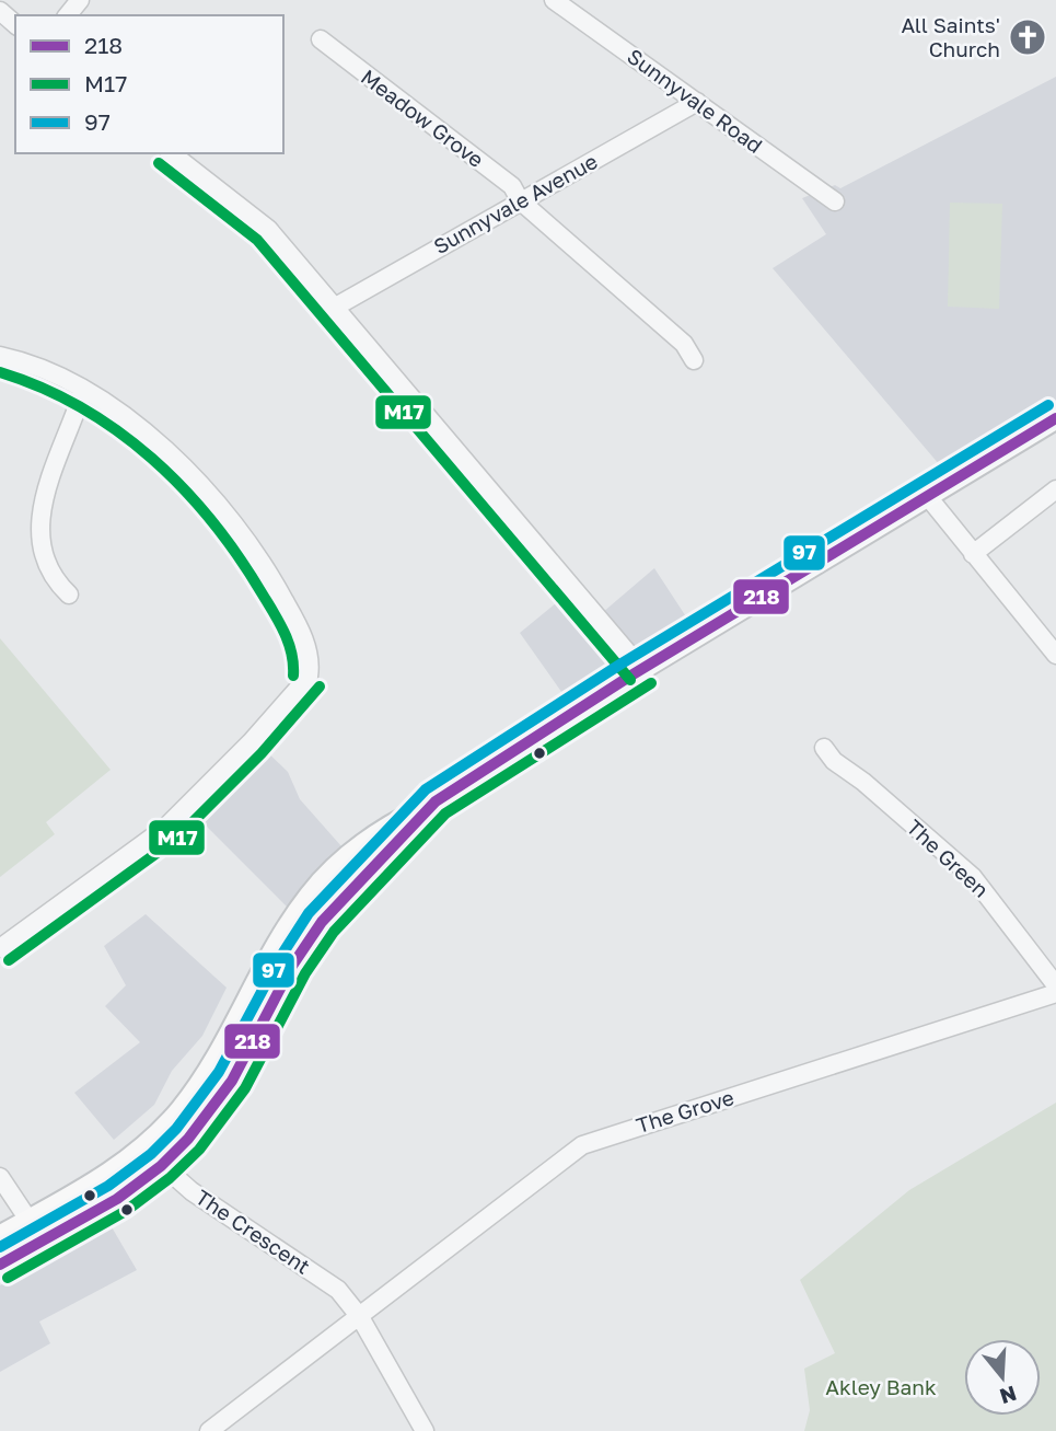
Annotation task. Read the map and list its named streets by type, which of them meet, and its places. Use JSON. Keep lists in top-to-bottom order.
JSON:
{
  "streets": {
    "street": [
      "Sunnyvale Road",
      "Meadow Grove",
      "Sunnyvale Avenue",
      "The Green",
      "The Grove",
      "The Crescent"
    ]
  },
  "crossings": [
    ["Sunnyvale Road", "Sunnyvale Avenue"],
    ["Meadow Grove", "Sunnyvale Avenue"],
    ["The Grove", "The Crescent"]
  ],
  "parks": ["Akley Bank"],
  "places": {
    "church": ["All Saints' Church"]
  },
  "lines": ["transit line M17", "transit line 97", "transit line 218"],
  "legend": ["218", "M17", "97"],
  "north": "bottom"
}
